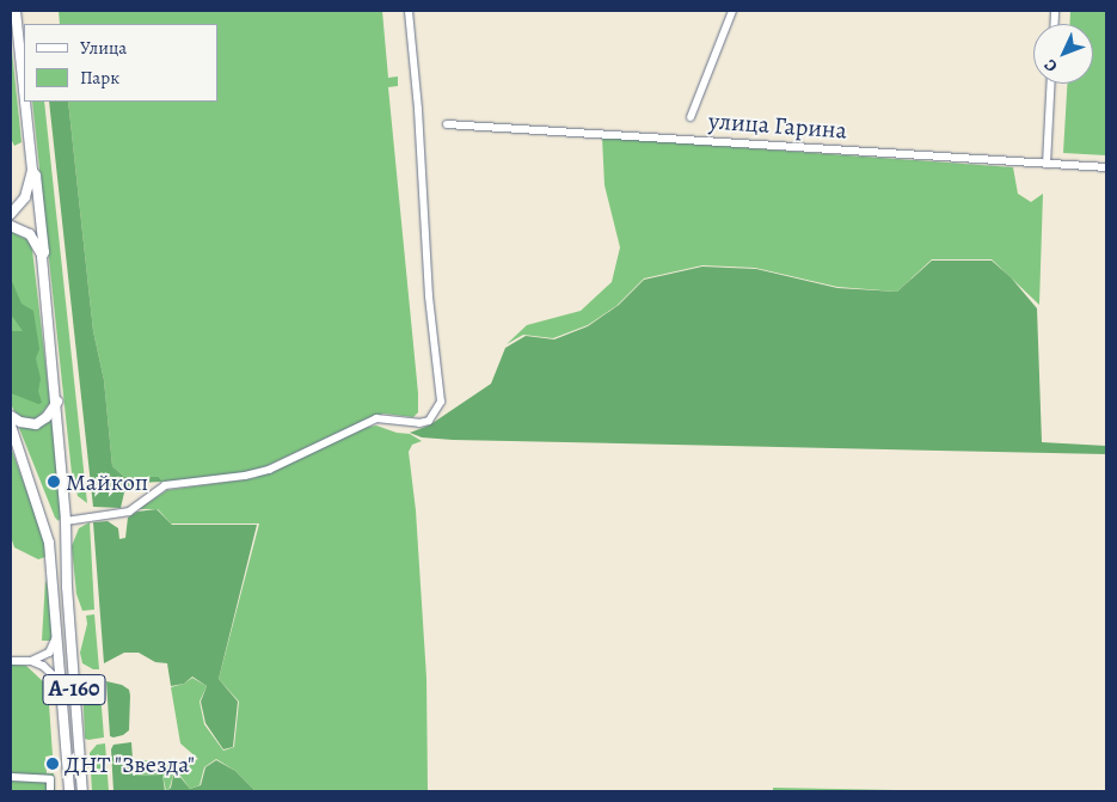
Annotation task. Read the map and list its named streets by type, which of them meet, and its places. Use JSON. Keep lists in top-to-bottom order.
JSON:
{
  "streets": {
    "main road": ["А-160"],
    "street": ["улица Гарина"]
  },
  "places": ["Майкоп", "ДНТ \"Звезда\""],
  "legend": ["Улица", "Парк"],
  "north": "bottom left"
}
